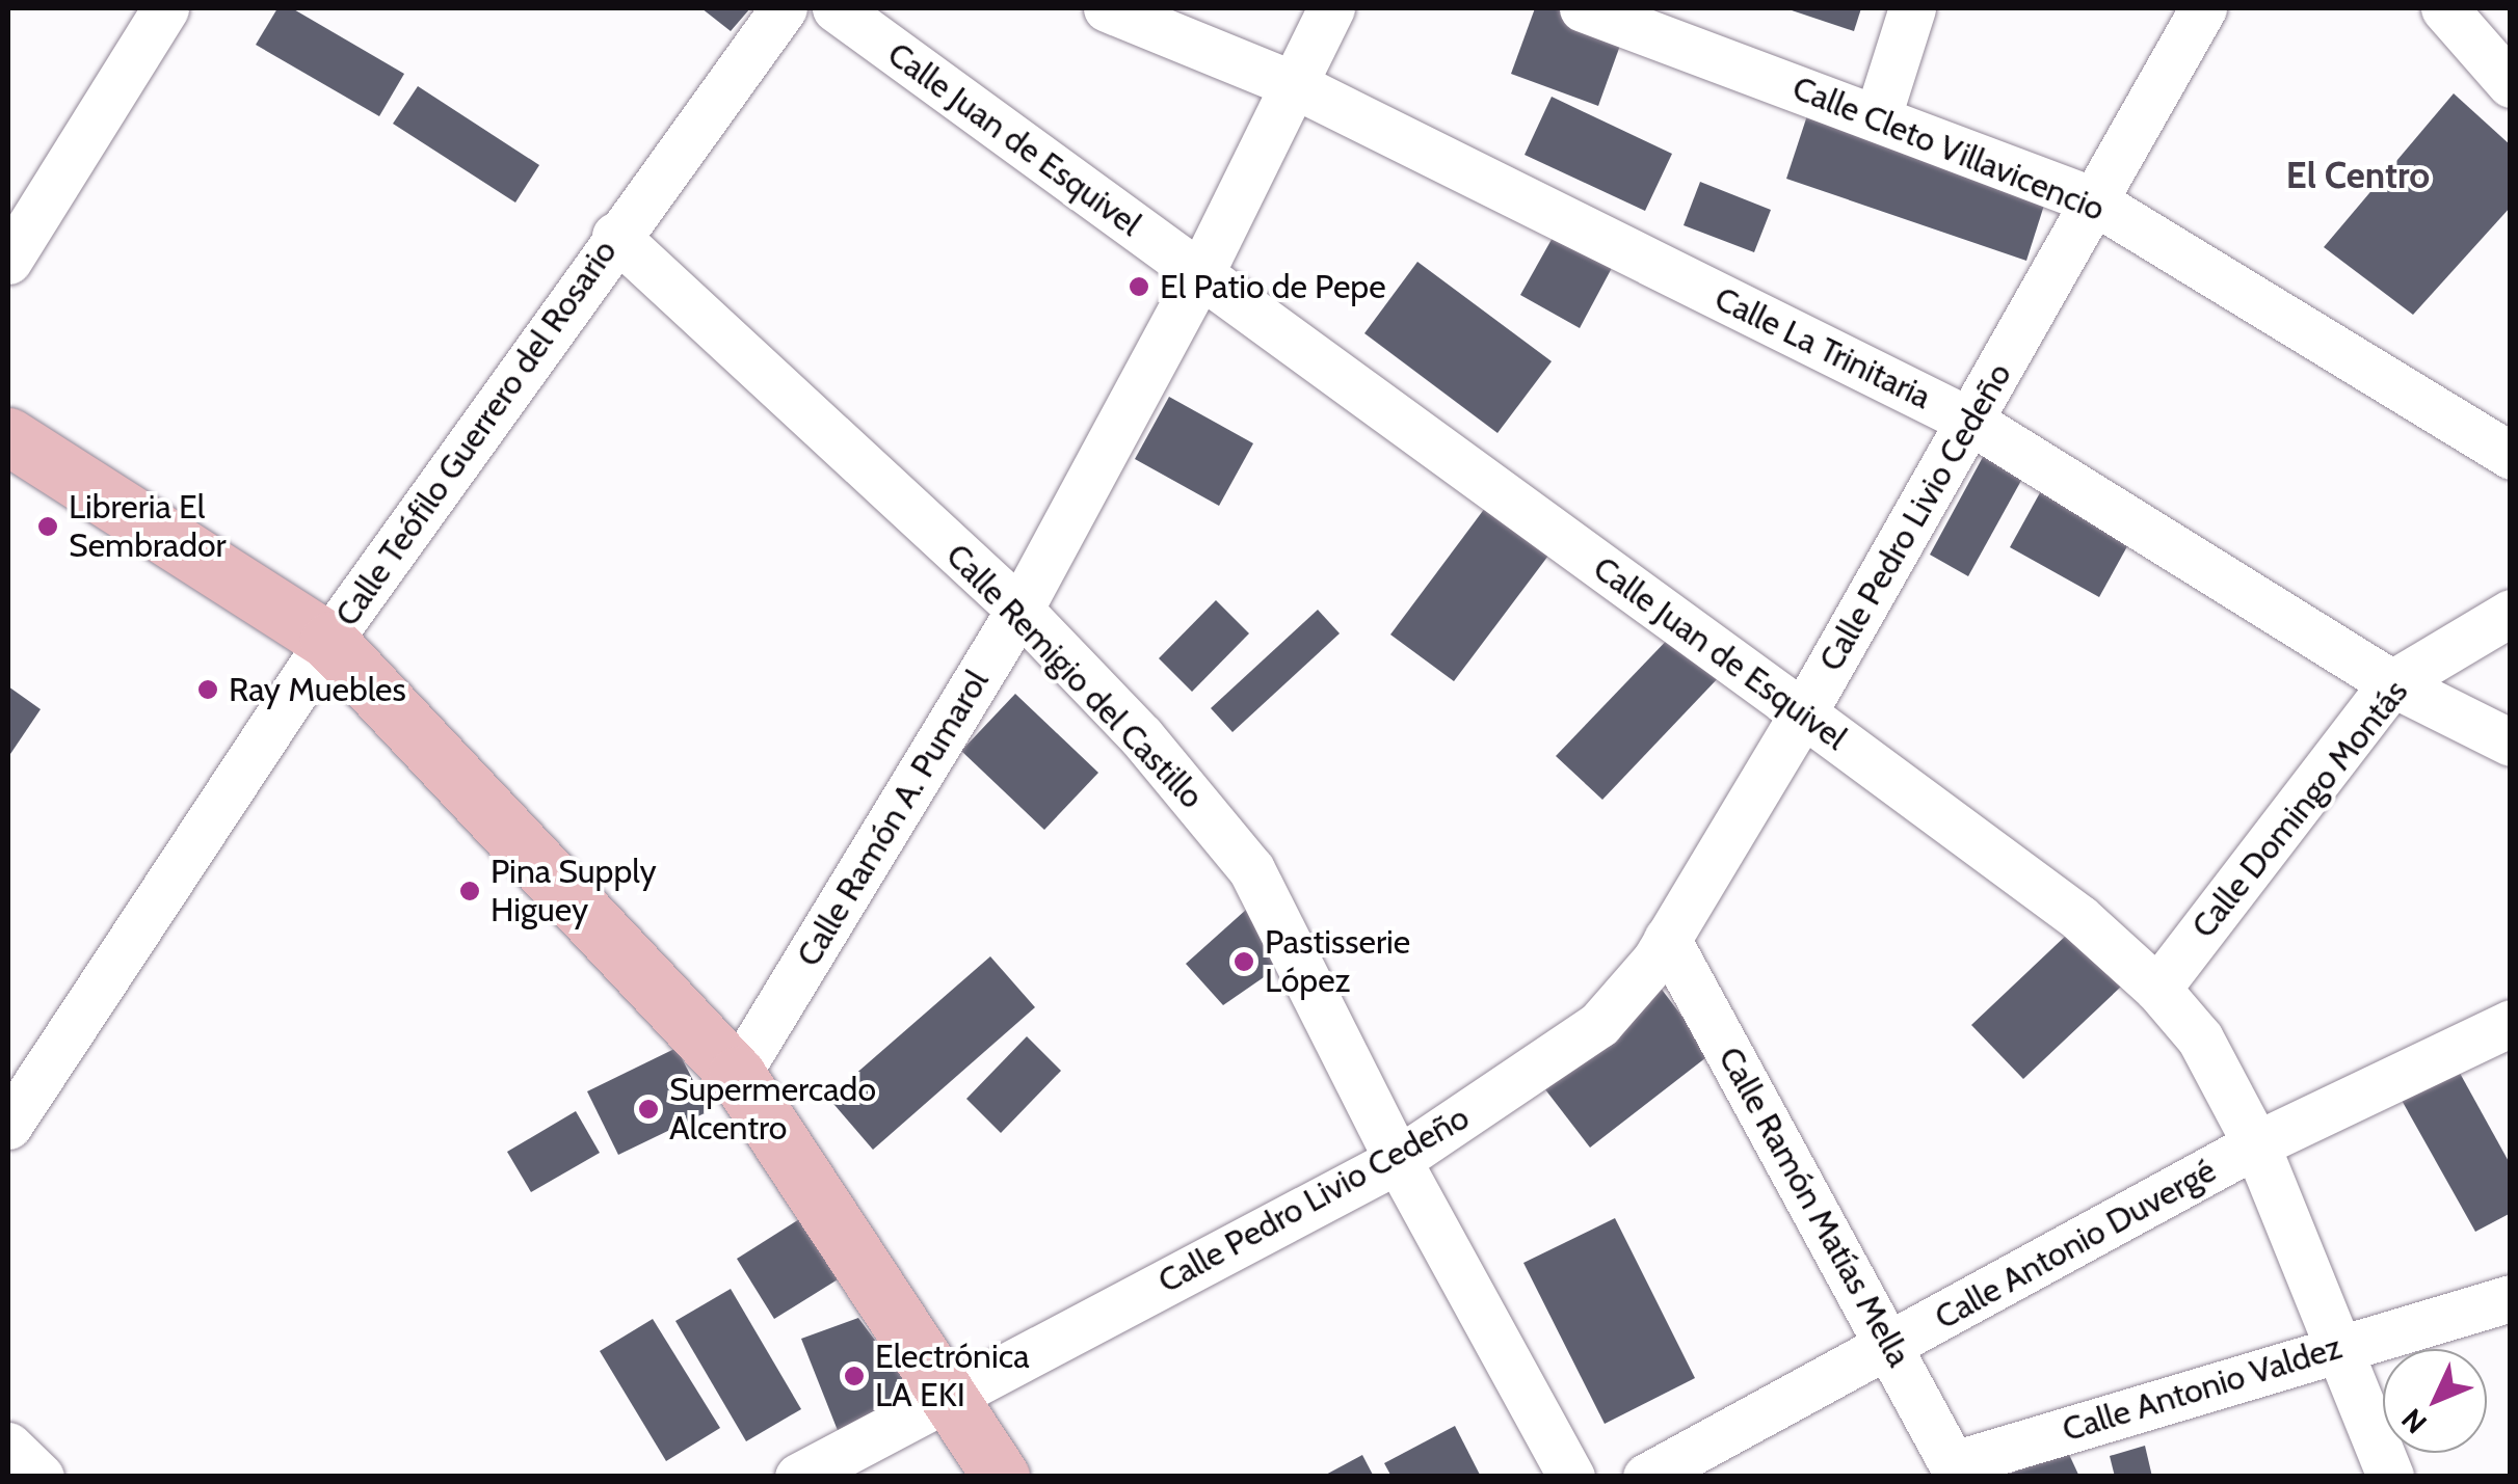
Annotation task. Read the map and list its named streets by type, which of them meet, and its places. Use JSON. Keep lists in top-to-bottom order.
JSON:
{
  "streets": {
    "street": [
      "Calle Juan de Esquivel",
      "Calle Cleto Villavicencio",
      "Calle La Trinitaria",
      "Calle Teófilo Guerrero del Rosario",
      "Calle Pedro Livio Cedeño",
      "Calle Remigio del Castillo",
      "Calle Domingo Montás",
      "Calle Ramón A. Pumarol",
      "Calle Ramón Matías Mella",
      "Calle Antonio Duvergé",
      "Calle Antonio Valdez"
    ]
  },
  "crossings": [
    ["Calle Juan de Esquivel", "Calle Pedro Livio Cedeño"],
    ["Calle Juan de Esquivel", "Calle Domingo Montás"],
    ["Calle Juan de Esquivel", "Calle Ramón A. Pumarol"],
    ["Calle Juan de Esquivel", "Calle Antonio Duvergé"],
    ["Calle Juan de Esquivel", "Calle Antonio Valdez"],
    ["Calle Cleto Villavicencio", "Calle Pedro Livio Cedeño"],
    ["Calle La Trinitaria", "Calle Pedro Livio Cedeño"],
    ["Calle La Trinitaria", "Calle Domingo Montás"],
    ["Calle La Trinitaria", "Calle Ramón A. Pumarol"],
    ["Calle Teófilo Guerrero del Rosario", "Calle Remigio del Castillo"],
    ["Calle Pedro Livio Cedeño", "Calle Remigio del Castillo"],
    ["Calle Pedro Livio Cedeño", "Calle Ramón Matías Mella"],
    ["Calle Remigio del Castillo", "Calle Ramón A. Pumarol"],
    ["Calle Ramón Matías Mella", "Calle Antonio Duvergé"],
    ["Calle Ramón Matías Mella", "Calle Antonio Valdez"]
  ],
  "districts": ["El Centro"],
  "places": [
    "El Patio de Pepe",
    "Libreria El Sembrador",
    "Ray Muebles",
    "Pina Supply Higuey",
    "Pastisserie López",
    "Supermercado Alcentro",
    "Electrónica LA EKI"
  ],
  "north": "bottom left"
}
